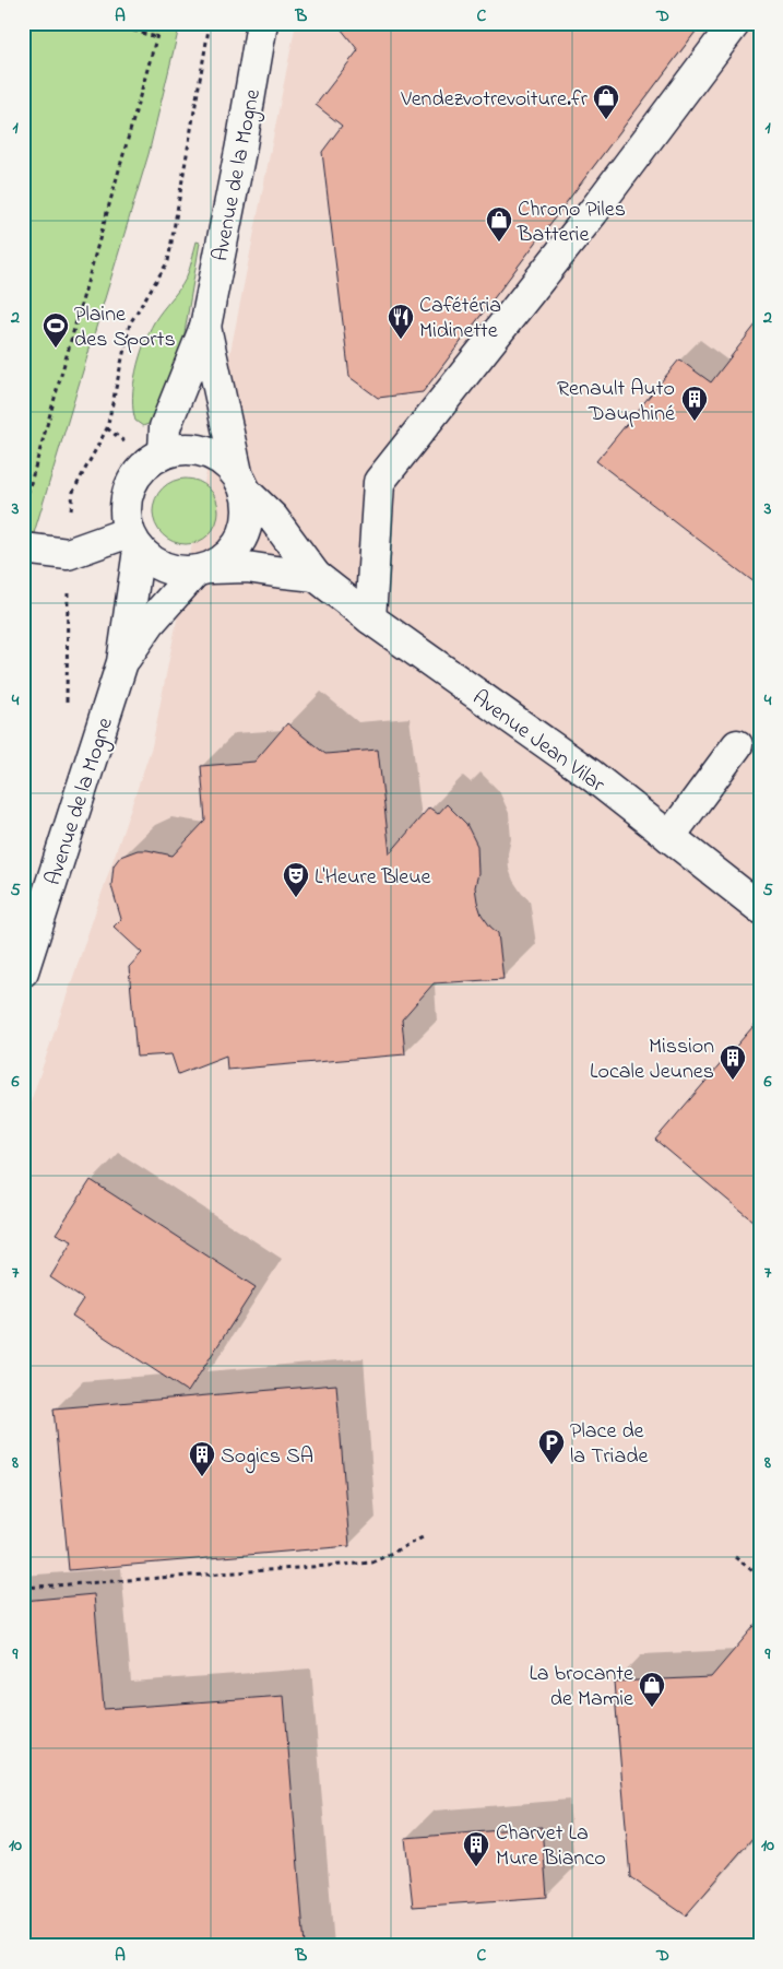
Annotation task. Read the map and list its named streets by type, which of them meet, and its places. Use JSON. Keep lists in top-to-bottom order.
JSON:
{
  "streets": {
    "main road": ["Avenue de la Mogne", "Avenue Jean Vilar"]
  },
  "crossings": [
    ["Avenue de la Mogne", "Avenue Jean Vilar"]
  ],
  "places": {
    "shop": ["Vendezvotrevoiture.fr", "Chrono Piles Batterie", "La brocante de Mamie"],
    "restaurant": ["Cafétéria Midinette"],
    "sports": ["Plaine des Sports"],
    "building": [
      "Renault Auto Dauphiné",
      "Mission Locale Jeunes",
      "Sogics SA",
      "Charvet La Mure Bianco"
    ],
    "theatre": ["L'Heure Bleue"],
    "parking": ["Place de la Triade"]
  },
  "grid": {
    "columns": [
      "A",
      "B",
      "C",
      "D"
    ],
    "rows": [
      "1",
      "2",
      "3",
      "4",
      "5",
      "6",
      "7",
      "8",
      "9",
      "10"
    ]
  }
}
